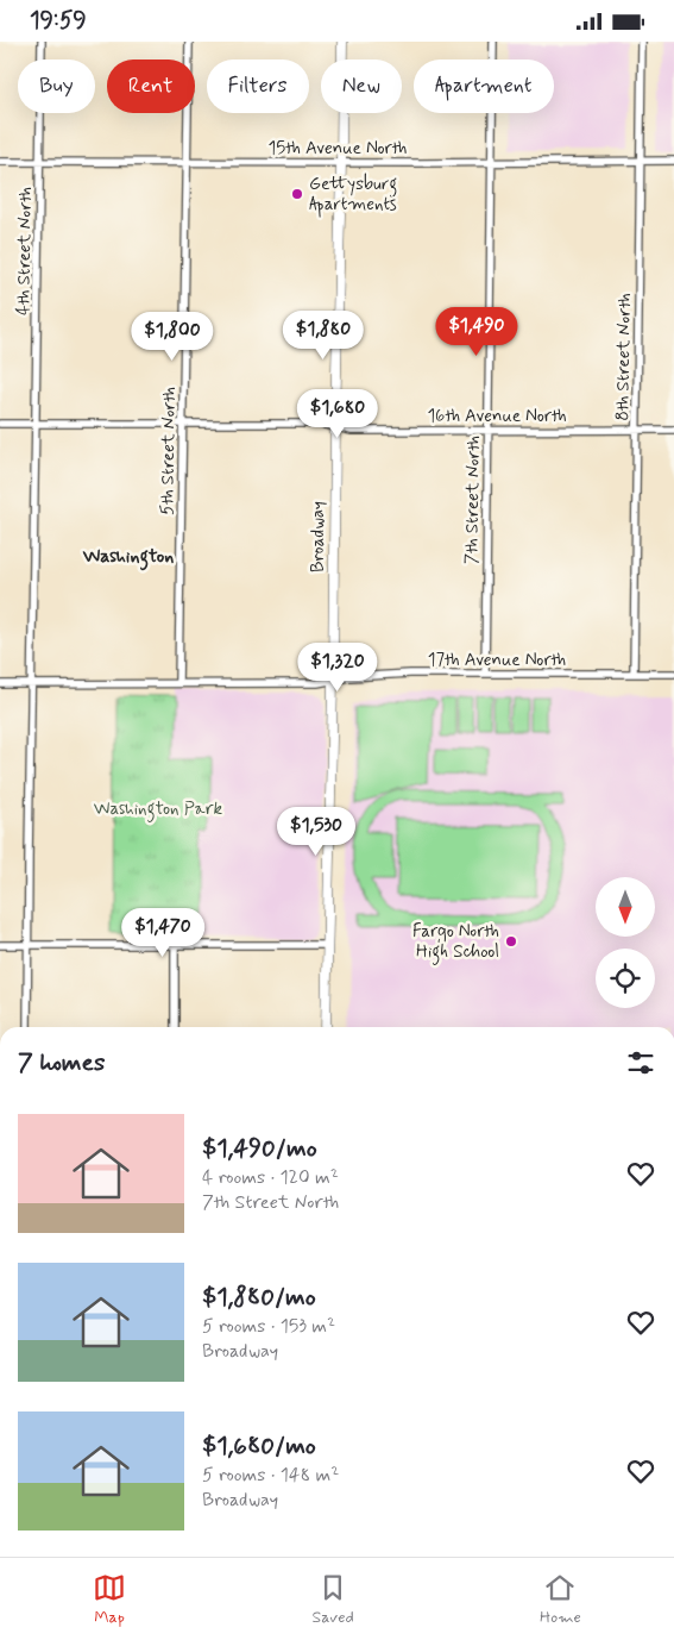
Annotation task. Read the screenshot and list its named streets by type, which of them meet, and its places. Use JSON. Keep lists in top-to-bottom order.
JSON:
{
  "streets": {
    "street": [
      "15th Avenue North",
      "4th Street North",
      "8th Street North",
      "16th Avenue North",
      "5th Street North",
      "7th Street North",
      "Broadway",
      "17th Avenue North"
    ]
  },
  "crossings": [
    ["15th Avenue North", "4th Street North"],
    ["15th Avenue North", "8th Street North"],
    ["15th Avenue North", "5th Street North"],
    ["15th Avenue North", "7th Street North"],
    ["15th Avenue North", "Broadway"],
    ["4th Street North", "16th Avenue North"],
    ["4th Street North", "17th Avenue North"],
    ["8th Street North", "16th Avenue North"],
    ["8th Street North", "17th Avenue North"],
    ["16th Avenue North", "5th Street North"],
    ["16th Avenue North", "7th Street North"],
    ["16th Avenue North", "Broadway"],
    ["5th Street North", "17th Avenue North"],
    ["7th Street North", "17th Avenue North"],
    ["Broadway", "17th Avenue North"]
  ],
  "districts": ["Washington"],
  "parks": ["Washington Park"],
  "places": ["Gettysburg Apartments", "Fargo North High School"],
  "north": "bottom",
  "page": {
    "status": "19:59",
    "chip": [
      "Buy",
      "Rent",
      "Filters",
      "New",
      "Apartment"
    ],
    "price": [
      "$1,490",
      "$1,880",
      "$1,800",
      "$1,680",
      "$1,320",
      "$1,530",
      "$1,470"
    ],
    "heading": "7 homes",
    "list": [
      {
        "name": "$1,490/mo",
        "note": "4 rooms · 120 m² · 7th Street North"
      },
      {
        "name": "$1,880/mo",
        "note": "5 rooms · 153 m² · Broadway"
      },
      {
        "name": "$1,680/mo",
        "note": "5 rooms · 148 m² · Broadway"
      }
    ],
    "tabs": ["Map", "Saved", "Home"]
  }
}
